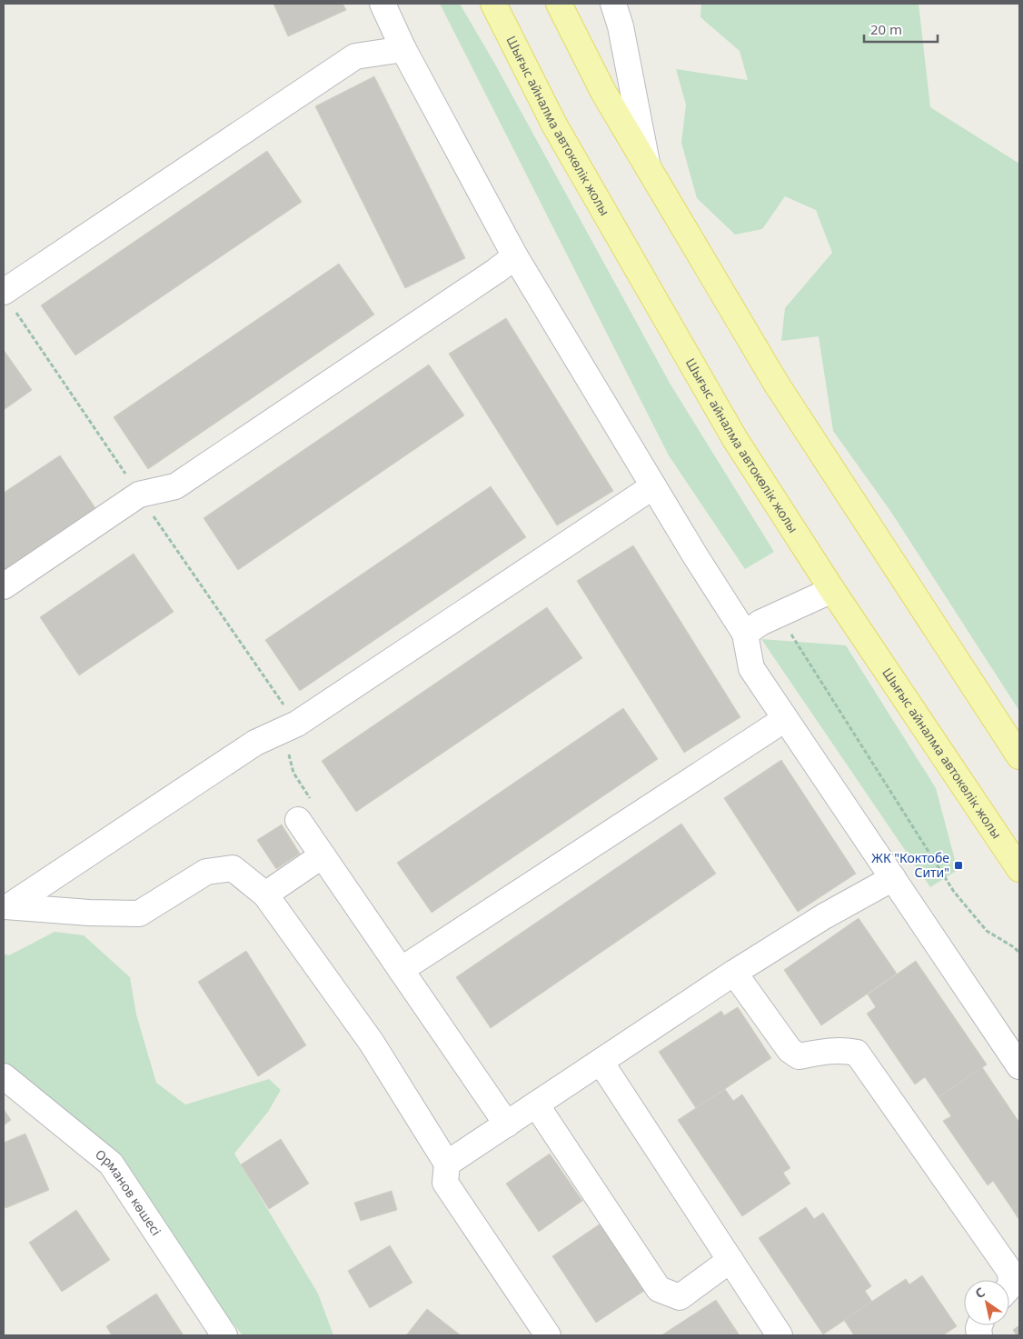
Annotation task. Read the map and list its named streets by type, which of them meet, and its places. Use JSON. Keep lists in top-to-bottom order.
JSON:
{
  "streets": {
    "main road": ["Шығыс айналма автокөлік жолы"],
    "street": ["Орманов көшесі"]
  },
  "places": {
    "transit": ["ЖК \"Коктобе Сити\""]
  },
  "scale_bar": "20 m",
  "north": "top left"
}
